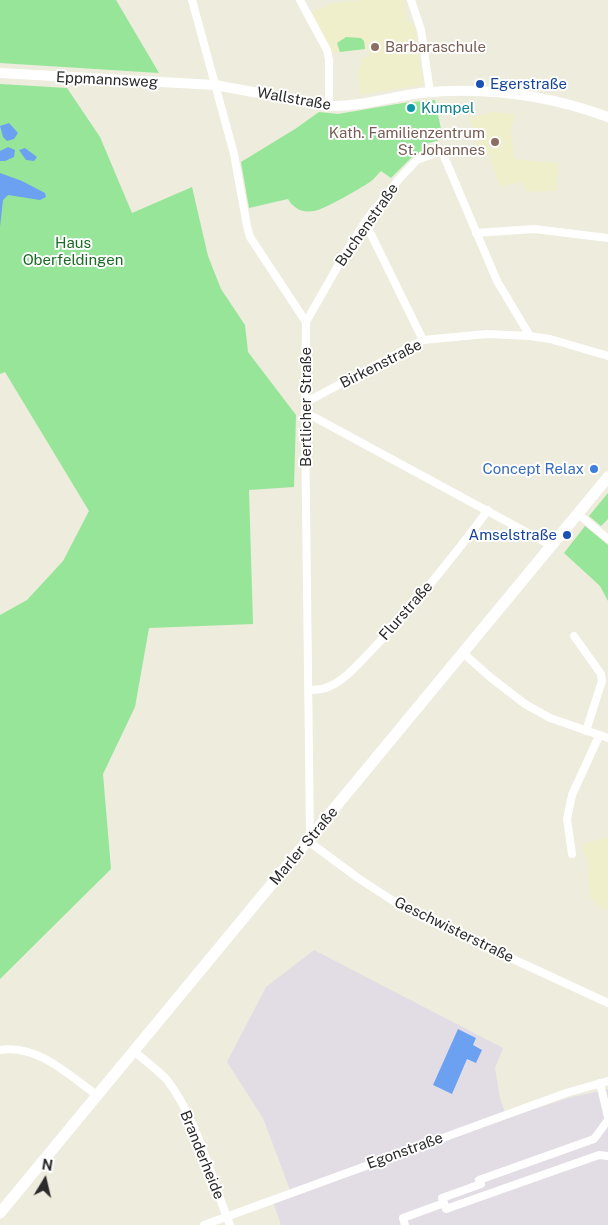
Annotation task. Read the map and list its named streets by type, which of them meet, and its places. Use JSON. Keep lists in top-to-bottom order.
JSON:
{
  "streets": {
    "main road": ["Marler Straße"],
    "street": [
      "Eppmannsweg",
      "Wallstraße",
      "Buchenstraße",
      "Birkenstraße",
      "Bertlicher Straße",
      "Flurstraße",
      "Geschwisterstraße",
      "Egonstraße",
      "Branderheide"
    ]
  },
  "crossings": [
    ["Eppmannsweg", "Wallstraße"],
    ["Buchenstraße", "Bertlicher Straße"],
    ["Birkenstraße", "Bertlicher Straße"],
    ["Bertlicher Straße", "Flurstraße"],
    ["Bertlicher Straße", "Marler Straße"],
    ["Bertlicher Straße", "Geschwisterstraße"],
    ["Marler Straße", "Geschwisterstraße"],
    ["Marler Straße", "Branderheide"],
    ["Egonstraße", "Branderheide"]
  ],
  "parks": ["Haus Oberfeldingen"],
  "places": [
    "Barbaraschule",
    "Egerstraße",
    "Kumpel",
    "Kath. Familienzentrum St. Johannes",
    "Concept Relax",
    "Amselstraße"
  ],
  "north": "top"
}
